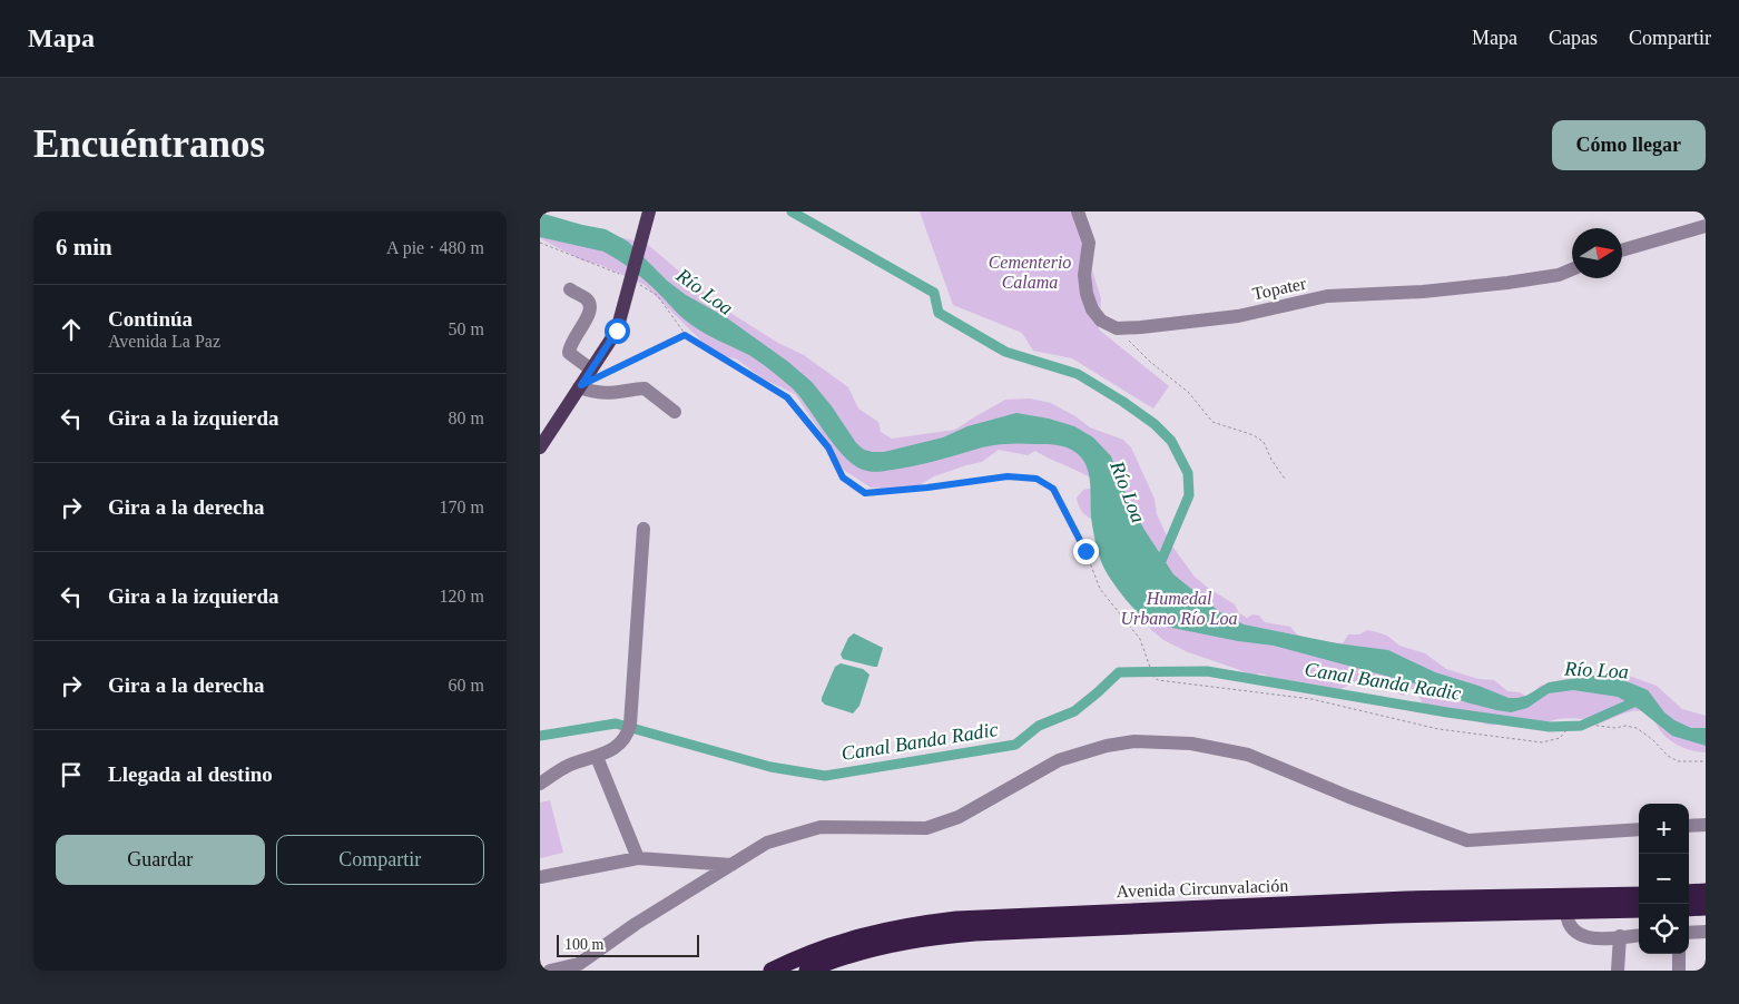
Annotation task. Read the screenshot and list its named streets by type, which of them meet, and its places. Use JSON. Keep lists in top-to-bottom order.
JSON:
{
  "streets": {
    "highway": ["Avenida Circunvalación"],
    "street": ["Topater"]
  },
  "water": ["Río Loa", "Canal Banda Radic"],
  "parks": ["Cementerio Calama", "Humedal Urbano Río Loa"],
  "scale_bar": "100 m",
  "north": "right",
  "page": {
    "header": "Mapa",
    "nav": ["Mapa", "Capas", "Compartir"],
    "buttons": [
      "Cómo llegar",
      ["Guardar", "Compartir"]
    ],
    "title": "Encuéntranos",
    "heading": ["6 min", "A pie · 480 m"],
    "list": [
      ["Continúa", "Avenida La Paz", "50 m"],
      ["Gira a la izquierda", "80 m"],
      ["Gira a la derecha", "170 m"],
      ["Gira a la izquierda", "120 m"],
      ["Gira a la derecha", "60 m"],
      "Llegada al destino"
    ],
    "map_buttons": ["+", "−"],
    "scale": "100 m"
  }
}
